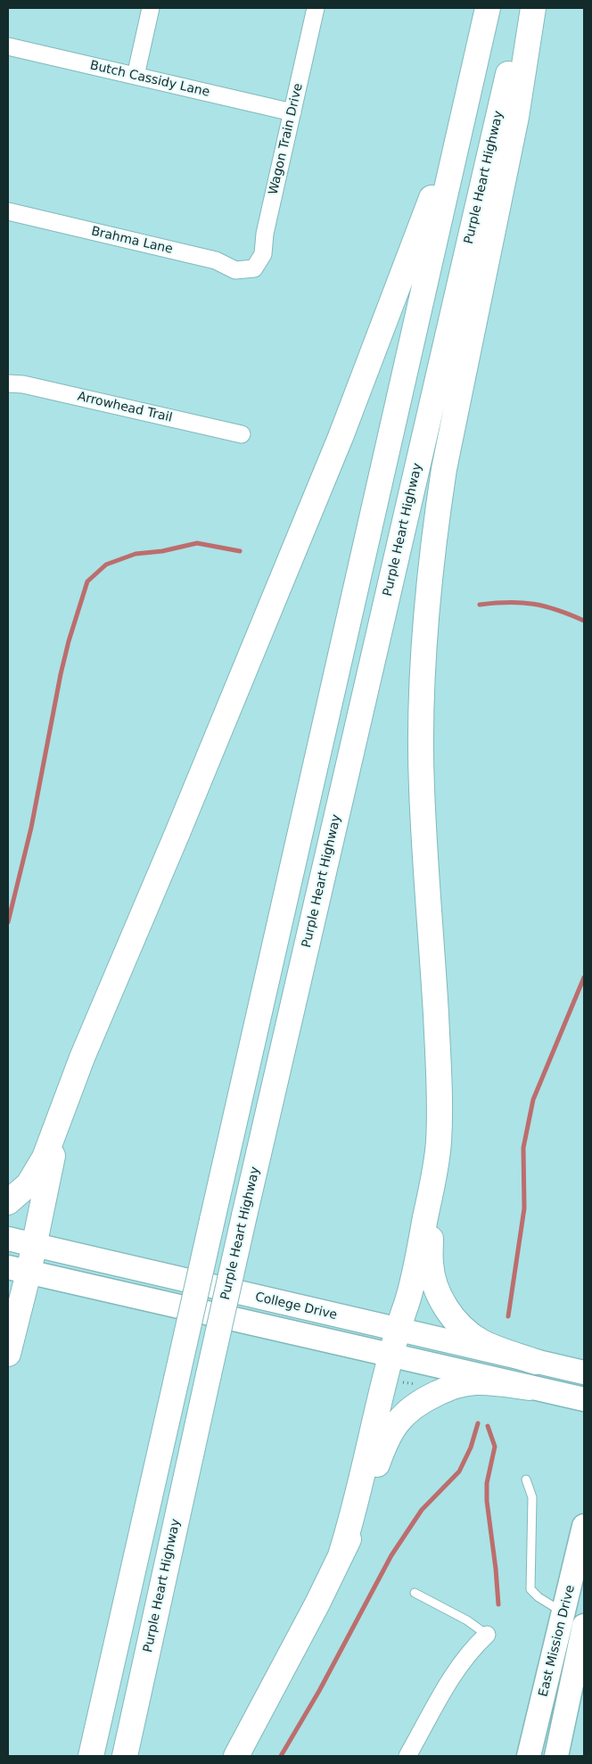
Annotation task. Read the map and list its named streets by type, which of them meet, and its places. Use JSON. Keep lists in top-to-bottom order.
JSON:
{
  "streets": {
    "highway": ["Purple Heart Highway"],
    "main road": ["College Drive", "East Mission Drive"],
    "street": [
      "Butch Cassidy Lane",
      "Wagon Train Drive",
      "Brahma Lane",
      "Arrowhead Trail"
    ]
  },
  "crossings": [
    ["Butch Cassidy Lane", "Wagon Train Drive"],
    ["Wagon Train Drive", "Brahma Lane"]
  ]
}
